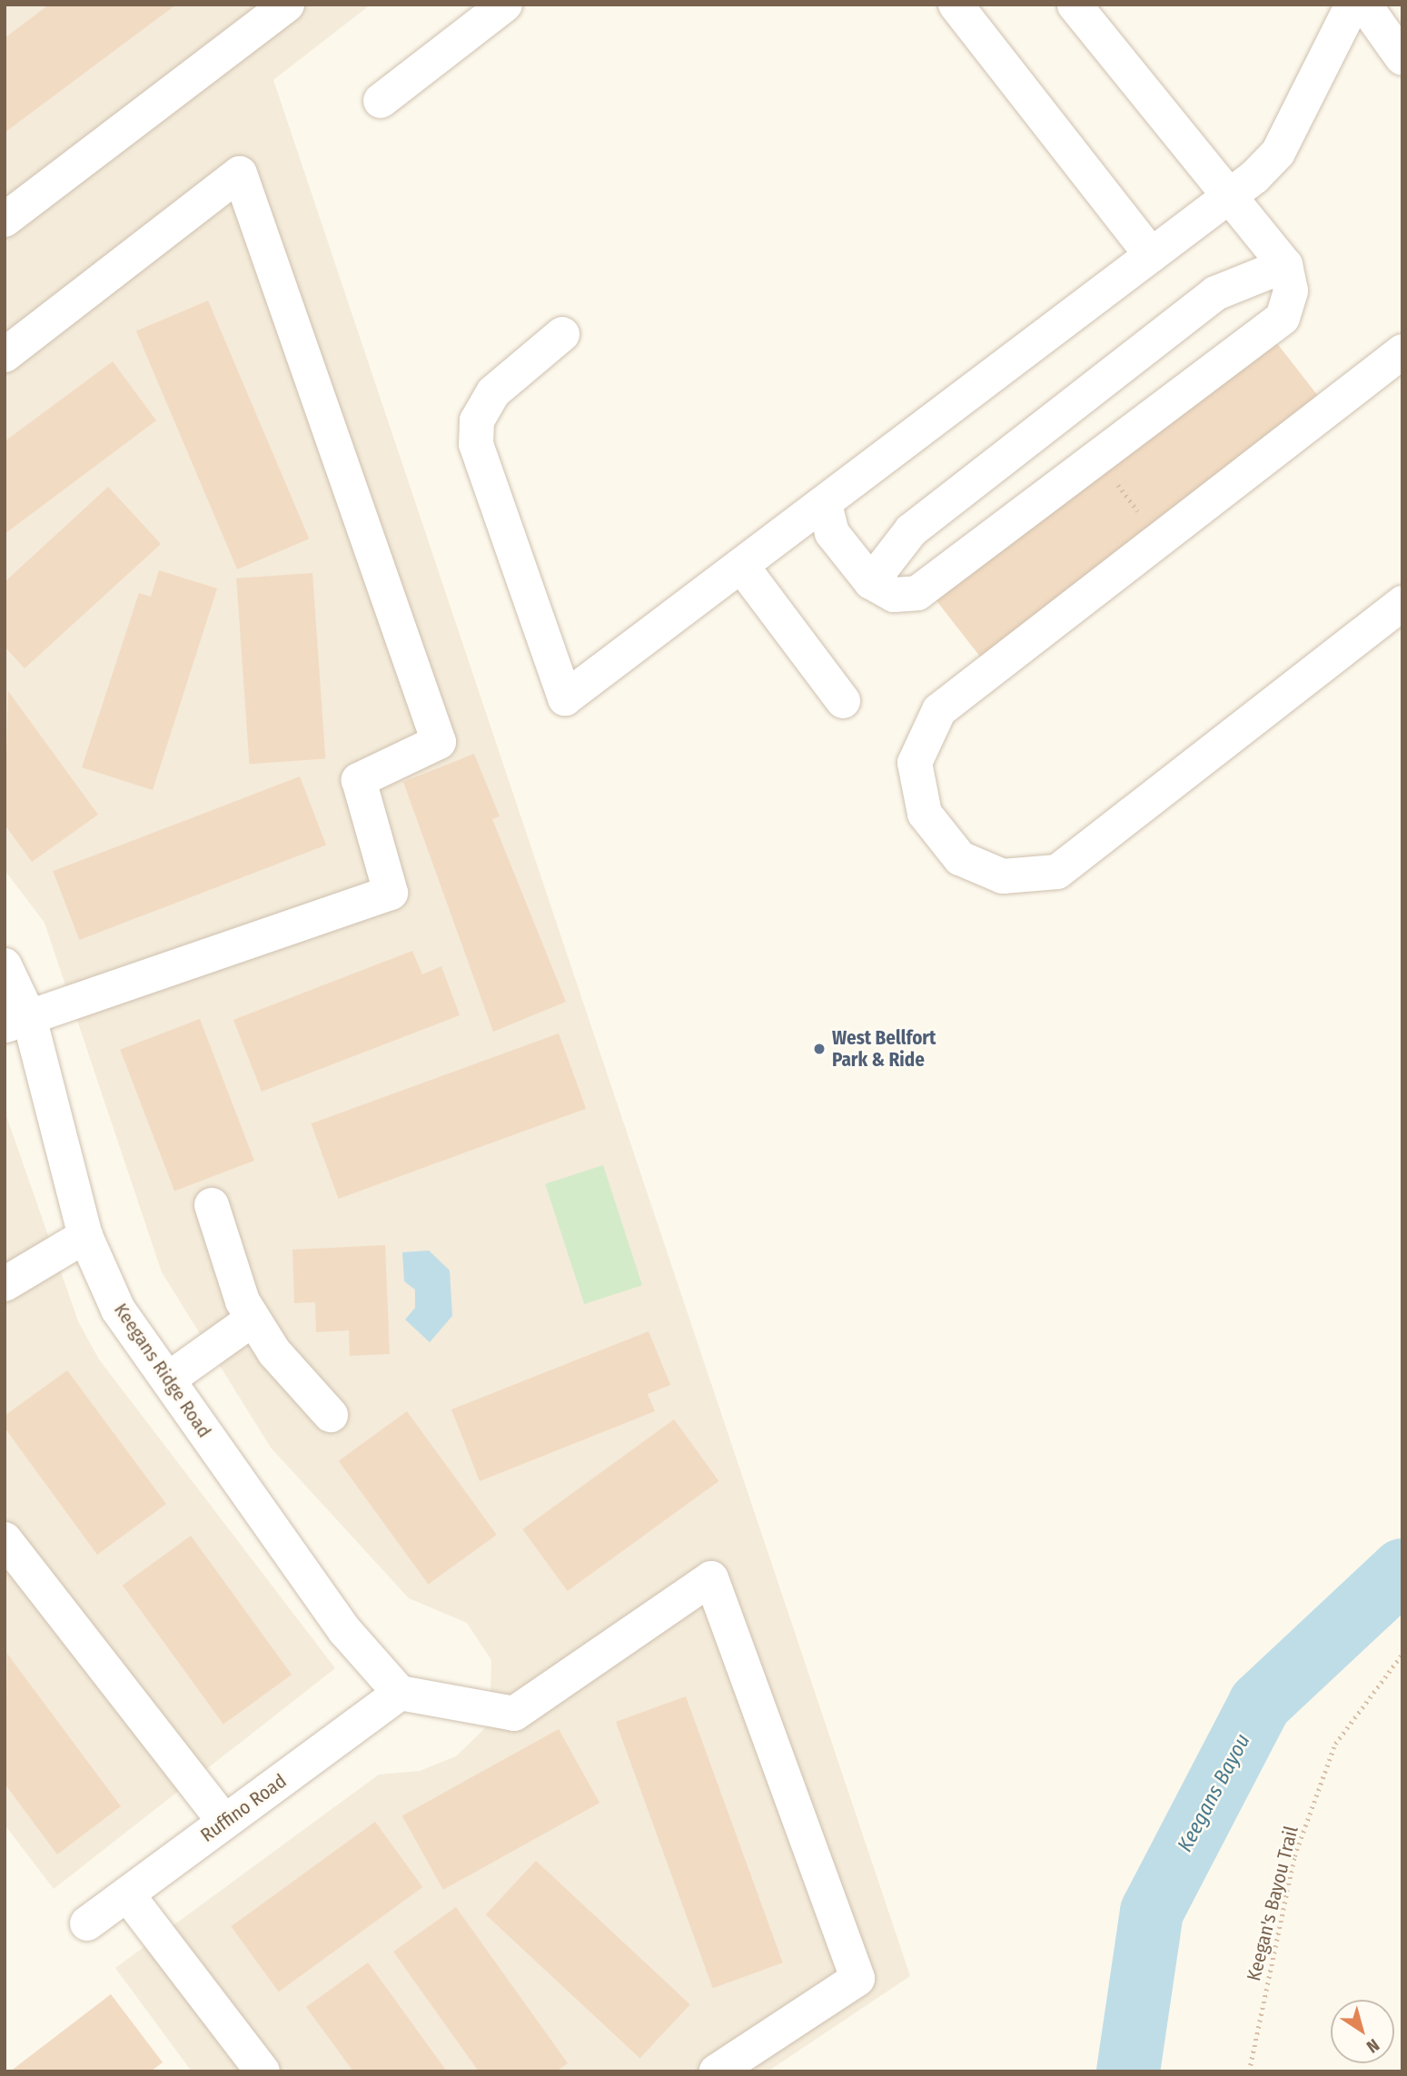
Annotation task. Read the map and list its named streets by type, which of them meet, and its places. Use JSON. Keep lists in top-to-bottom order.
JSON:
{
  "streets": {
    "street": ["Keegans Ridge Road", "Ruffino Road"],
    "path": ["Keegan's Bayou Trail"]
  },
  "crossings": [
    ["Keegans Ridge Road", "Ruffino Road"]
  ],
  "water": ["Keegans Bayou"],
  "places": ["West Bellfort Park & Ride"],
  "north": "bottom right"
}
